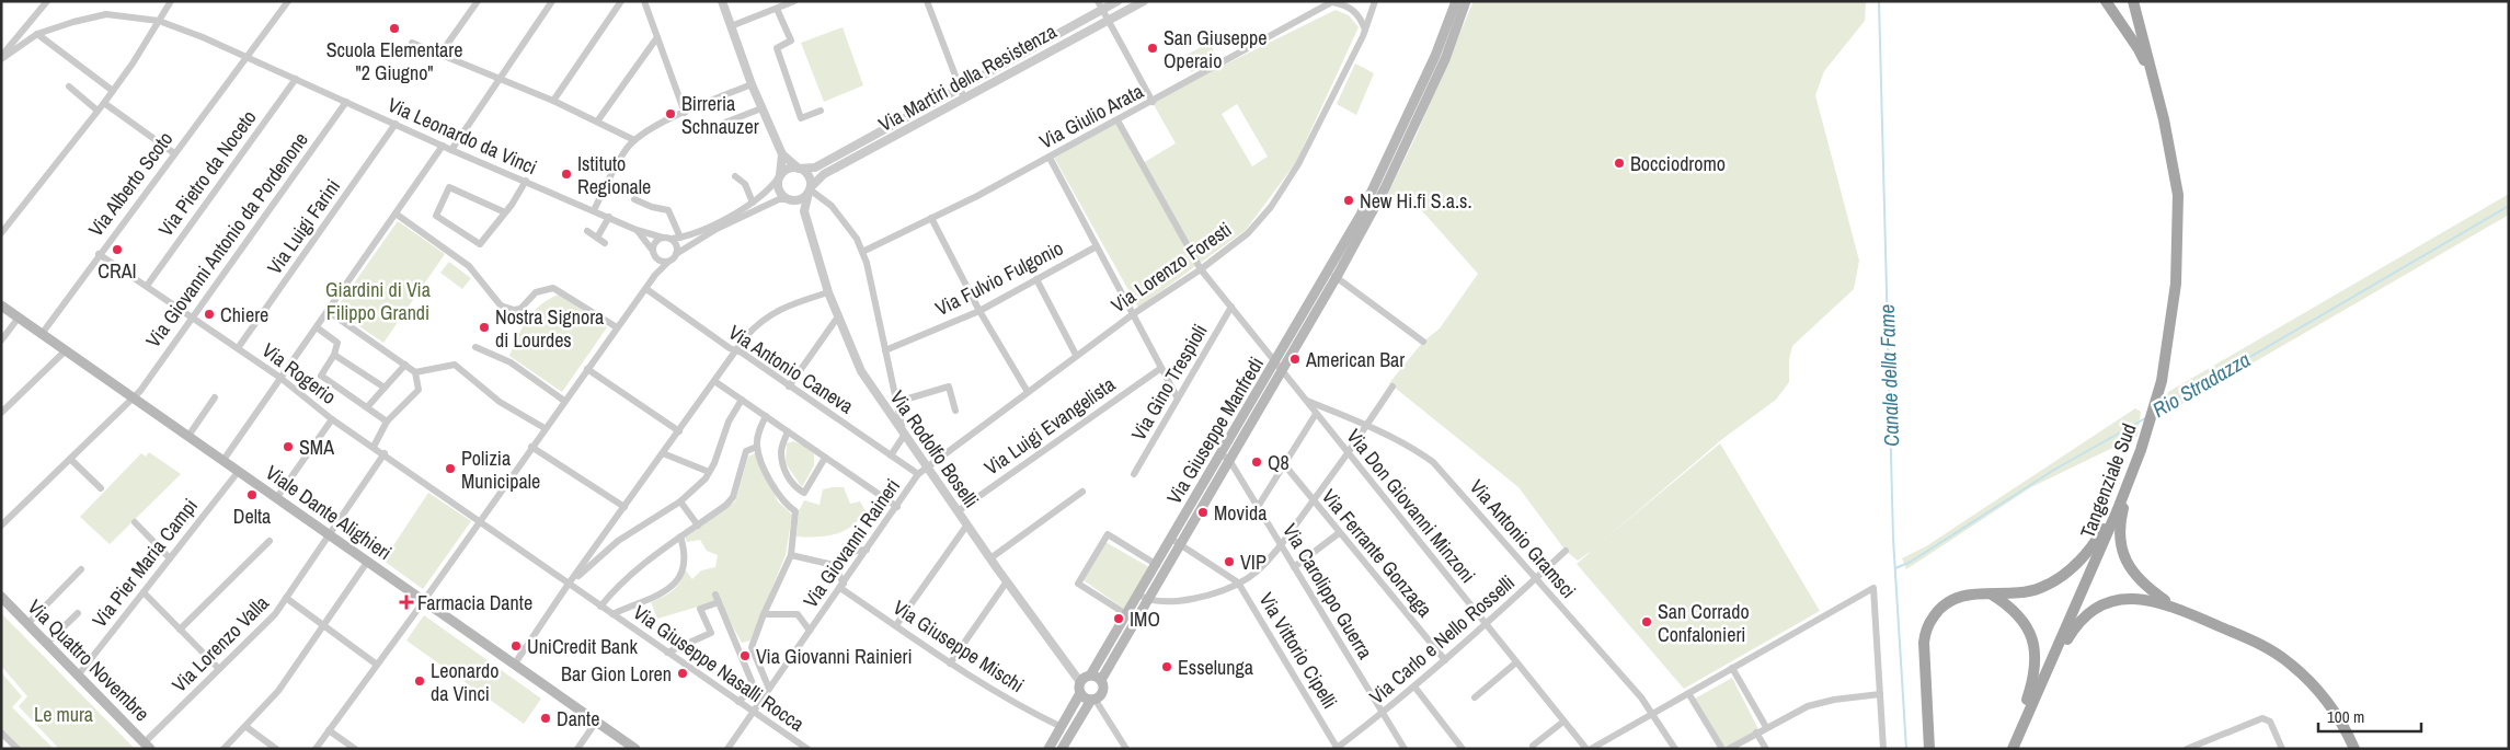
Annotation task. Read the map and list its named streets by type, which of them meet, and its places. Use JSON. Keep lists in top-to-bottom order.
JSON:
{
  "streets": {
    "main road": [
      "Via Giuseppe Manfredi",
      "Tangenziale Sud",
      "Viale Dante Alighieri",
      "Via Quattro Novembre"
    ],
    "street": [
      "Via Martiri della Resistenza",
      "Via Giulio Arata",
      "Via Leonardo da Vinci",
      "Via Pietro da Noceto",
      "Via Alberto Scoto",
      "Via Luigi Farini",
      "Via Giovanni Antonio da Pordenone",
      "Via Lorenzo Foresti",
      "Via Fulvio Fulgonio",
      "Via Antonio Caneva",
      "Via Rogerio",
      "Via Gino Trespioli",
      "Via Luigi Evangelista",
      "Via Rodolfo Boselli",
      "Via Don Giovanni Minzoni",
      "Via Antonio Gramsci",
      "Via Giovanni Raineri",
      "Via Ferrante Gonzaga",
      "Via Pier Maria Campi",
      "Via Carolippo Guerra",
      "Via Carlo e Nello Rosselli",
      "Via Lorenzo Valla",
      "Via Giuseppe Mischi",
      "Via Vittorio Cipelli",
      "Via Giuseppe Nasalli Rocca"
    ]
  },
  "crossings": [
    ["Via Martiri della Resistenza", "Via Rodolfo Boselli"],
    ["Via Giulio Arata", "Via Lorenzo Foresti"],
    ["Via Giulio Arata", "Via Don Giovanni Minzoni"],
    ["Via Leonardo da Vinci", "Via Pietro da Noceto"],
    ["Via Leonardo da Vinci", "Via Alberto Scoto"],
    ["Via Leonardo da Vinci", "Via Luigi Farini"],
    ["Via Leonardo da Vinci", "Via Giovanni Antonio da Pordenone"],
    ["Via Pietro da Noceto", "Via Rogerio"],
    ["Via Alberto Scoto", "Via Rogerio"],
    ["Via Alberto Scoto", "Viale Dante Alighieri"],
    ["Via Luigi Farini", "Via Rogerio"],
    ["Via Giovanni Antonio da Pordenone", "Via Rogerio"],
    ["Via Giovanni Antonio da Pordenone", "Viale Dante Alighieri"],
    ["Via Lorenzo Foresti", "Via Antonio Caneva"],
    ["Via Lorenzo Foresti", "Via Rodolfo Boselli"],
    ["Via Lorenzo Foresti", "Via Don Giovanni Minzoni"],
    ["Via Lorenzo Foresti", "Via Giovanni Raineri"],
    ["Via Antonio Caneva", "Via Giovanni Raineri"],
    ["Via Rogerio", "Via Lorenzo Valla"],
    ["Via Rogerio", "Via Giuseppe Nasalli Rocca"],
    ["Via Gino Trespioli", "Via Don Giovanni Minzoni"],
    ["Via Luigi Evangelista", "Via Rodolfo Boselli"],
    ["Via Giuseppe Manfredi", "Via Rodolfo Boselli"],
    ["Via Giuseppe Manfredi", "Via Don Giovanni Minzoni"],
    ["Via Giuseppe Manfredi", "Via Carolippo Guerra"],
    ["Via Giuseppe Manfredi", "Via Vittorio Cipelli"],
    ["Via Don Giovanni Minzoni", "Via Antonio Gramsci"],
    ["Via Don Giovanni Minzoni", "Via Carlo e Nello Rosselli"],
    ["Viale Dante Alighieri", "Via Pier Maria Campi"],
    ["Viale Dante Alighieri", "Via Lorenzo Valla"],
    ["Via Antonio Gramsci", "Via Carlo e Nello Rosselli"],
    ["Via Giovanni Raineri", "Via Giuseppe Mischi"],
    ["Via Giovanni Raineri", "Via Giuseppe Nasalli Rocca"],
    ["Via Ferrante Gonzaga", "Via Carlo e Nello Rosselli"],
    ["Via Pier Maria Campi", "Via Quattro Novembre"],
    ["Via Carolippo Guerra", "Via Carlo e Nello Rosselli"],
    ["Via Carlo e Nello Rosselli", "Via Vittorio Cipelli"],
    ["Via Lorenzo Valla", "Via Quattro Novembre"]
  ],
  "water": ["Canale della Fame", "Rio Stradazza"],
  "parks": ["Giardini di Via Filippo Grandi", "Le mura"],
  "places": {
    "other": [
      "Scuola Elementare \"2 Giugno\"",
      "San Giuseppe Operaio",
      "Birreria Schnauzer",
      "Bocciodromo",
      "Istituto Regionale",
      "New Hi.fi S.a.s.",
      "CRAI",
      "Chiere",
      "Nostra Signora di Lourdes",
      "American Bar",
      "SMA",
      "Q8",
      "Polizia Municipale",
      "Delta",
      "Movida",
      "VIP",
      "IMO",
      "San Corrado Confalonieri",
      "UniCredit Bank",
      "Via Giovanni Rainieri",
      "Esselunga",
      "Bar Gion Loren",
      "Leonardo da Vinci",
      "Dante"
    ],
    "health": ["Farmacia Dante"]
  },
  "scale_bar": "100 m"
}
